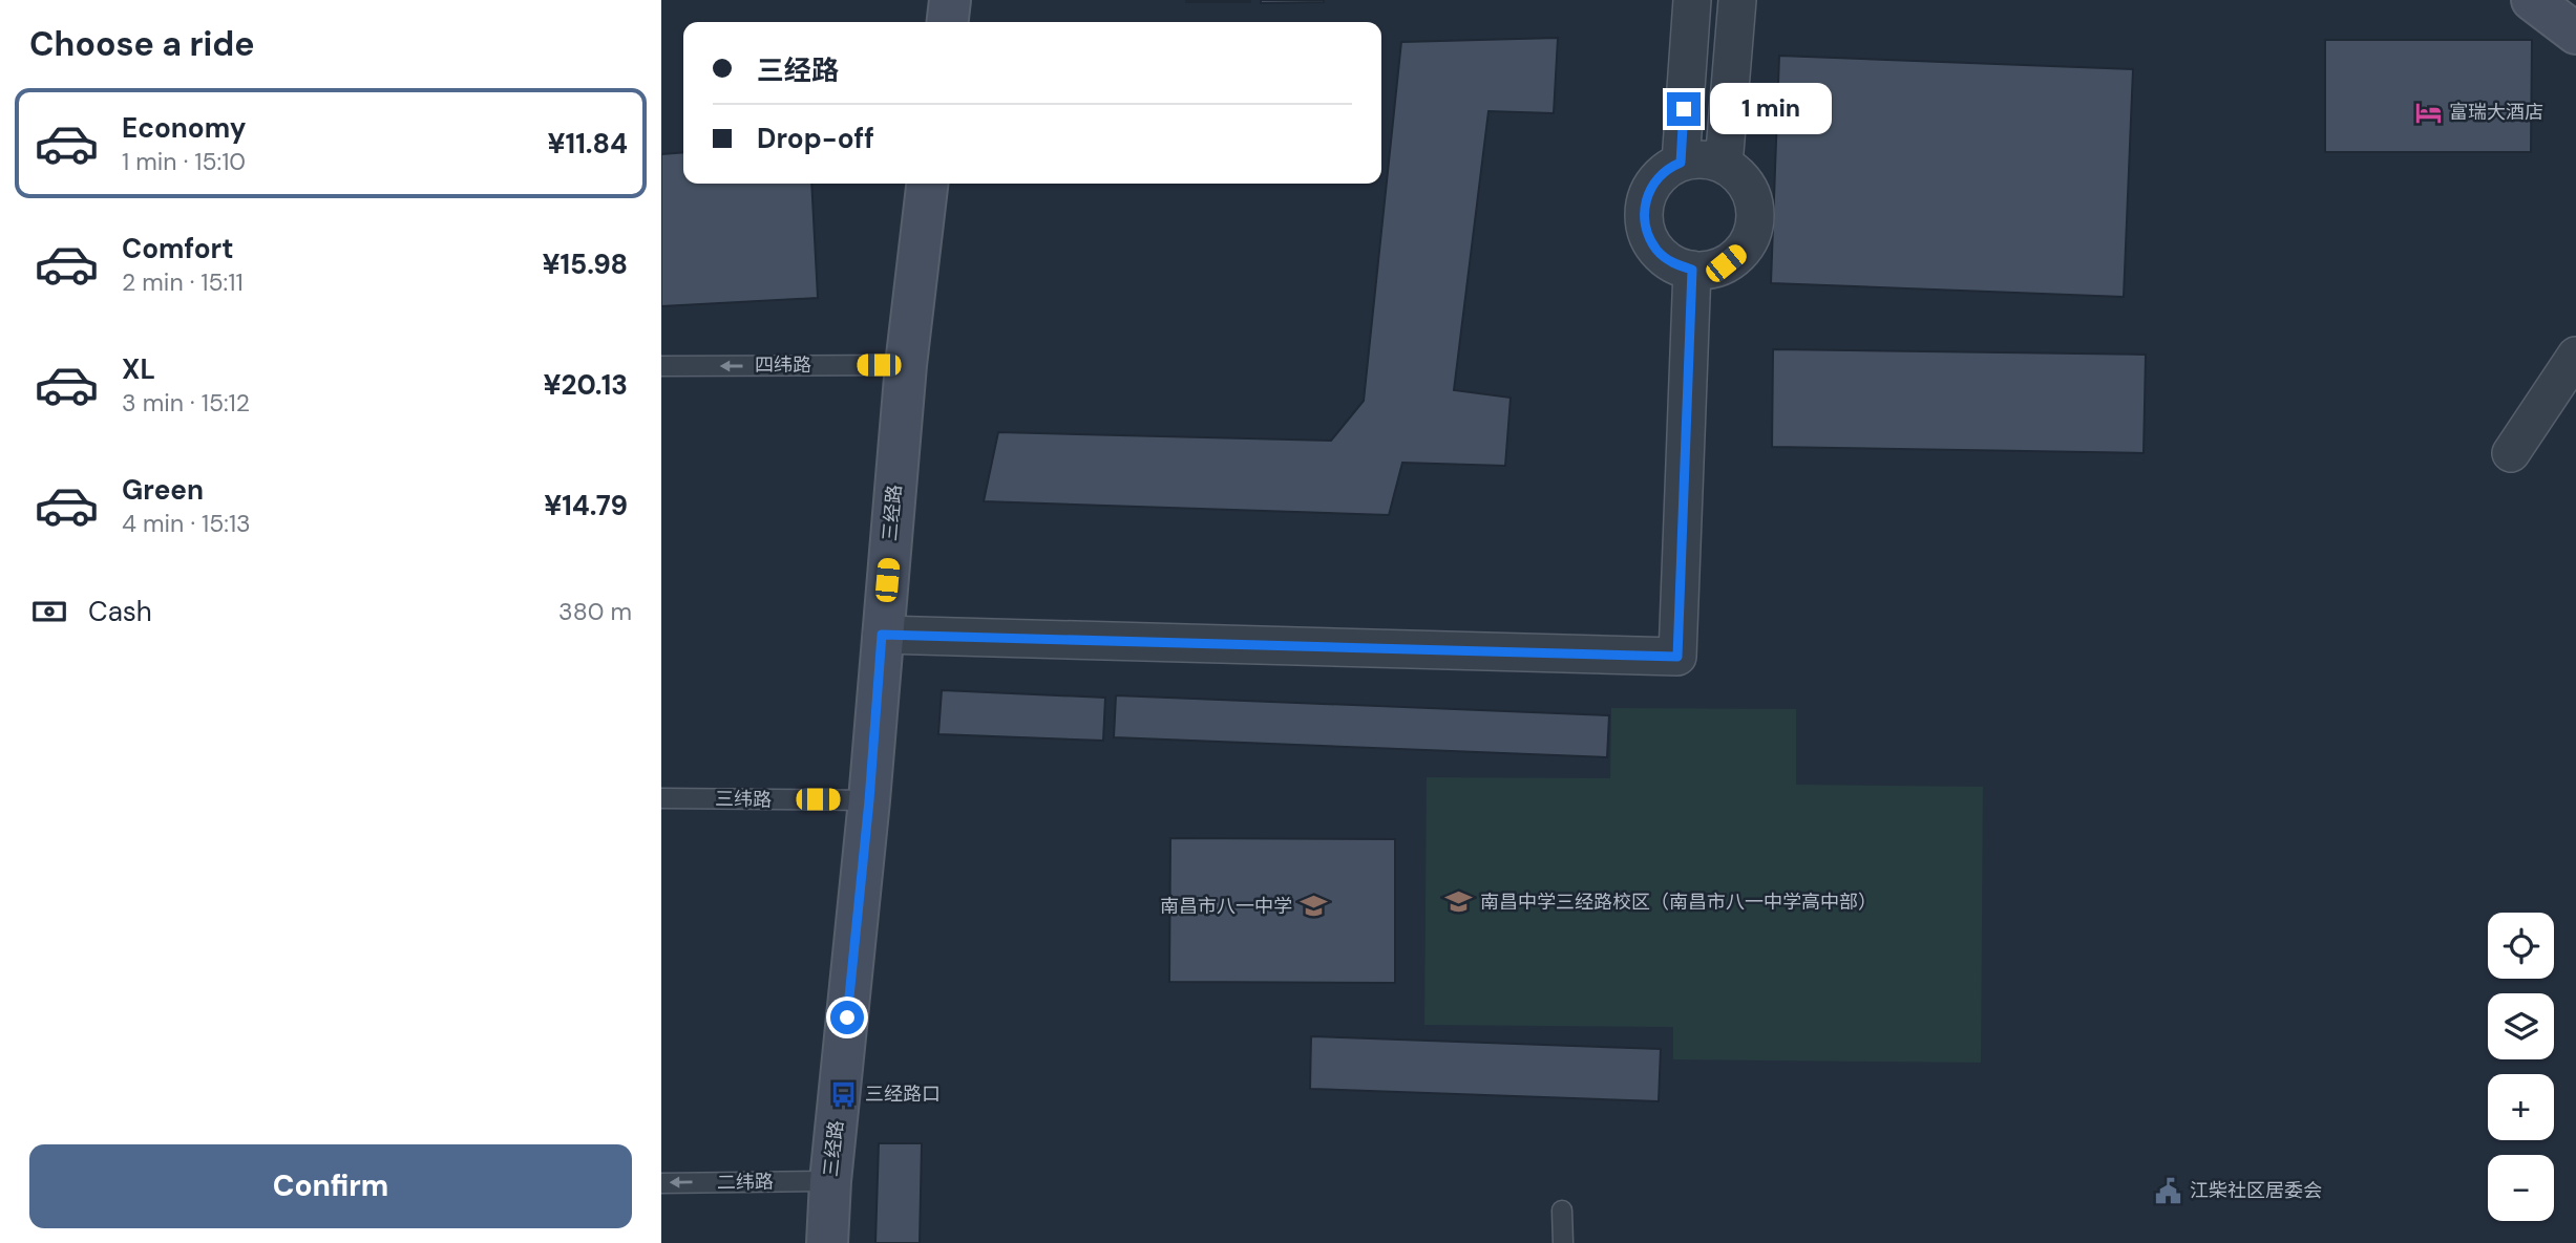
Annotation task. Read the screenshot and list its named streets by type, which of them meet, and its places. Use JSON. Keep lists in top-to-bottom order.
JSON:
{
  "streets": {
    "main road": ["三经路"],
    "lane": ["四纬路", "三纬路", "二纬路"]
  },
  "crossings": [
    ["四纬路", "三经路"],
    ["三经路", "三纬路"],
    ["三经路", "二纬路"]
  ],
  "one_way": ["四纬路", "二纬路"],
  "places": {
    "hotel": ["富瑞大酒店"],
    "school or university": ["南昌中学三经路校区（南昌市八一中学高中部）", "南昌市八一中学"],
    "bus stop": ["三经路口"],
    "public building": ["江柴社区居委会"]
  },
  "page": {
    "heading": "Choose a ride",
    "banner": ["三经路", "Drop-off"],
    "bubble": "1 min",
    "list": [
      {
        "name": "Economy",
        "note": "1 min · 15:10",
        "value": "¥11.84"
      },
      {
        "name": "Comfort",
        "note": "2 min · 15:11",
        "value": "¥15.98"
      },
      {
        "name": "XL",
        "note": "3 min · 15:12",
        "value": "¥20.13"
      },
      {
        "name": "Green",
        "note": "4 min · 15:13",
        "value": "¥14.79"
      }
    ],
    "pay": ["Cash", "380 m"],
    "map_buttons": ["+", "−"],
    "buttons": "Confirm"
  }
}
